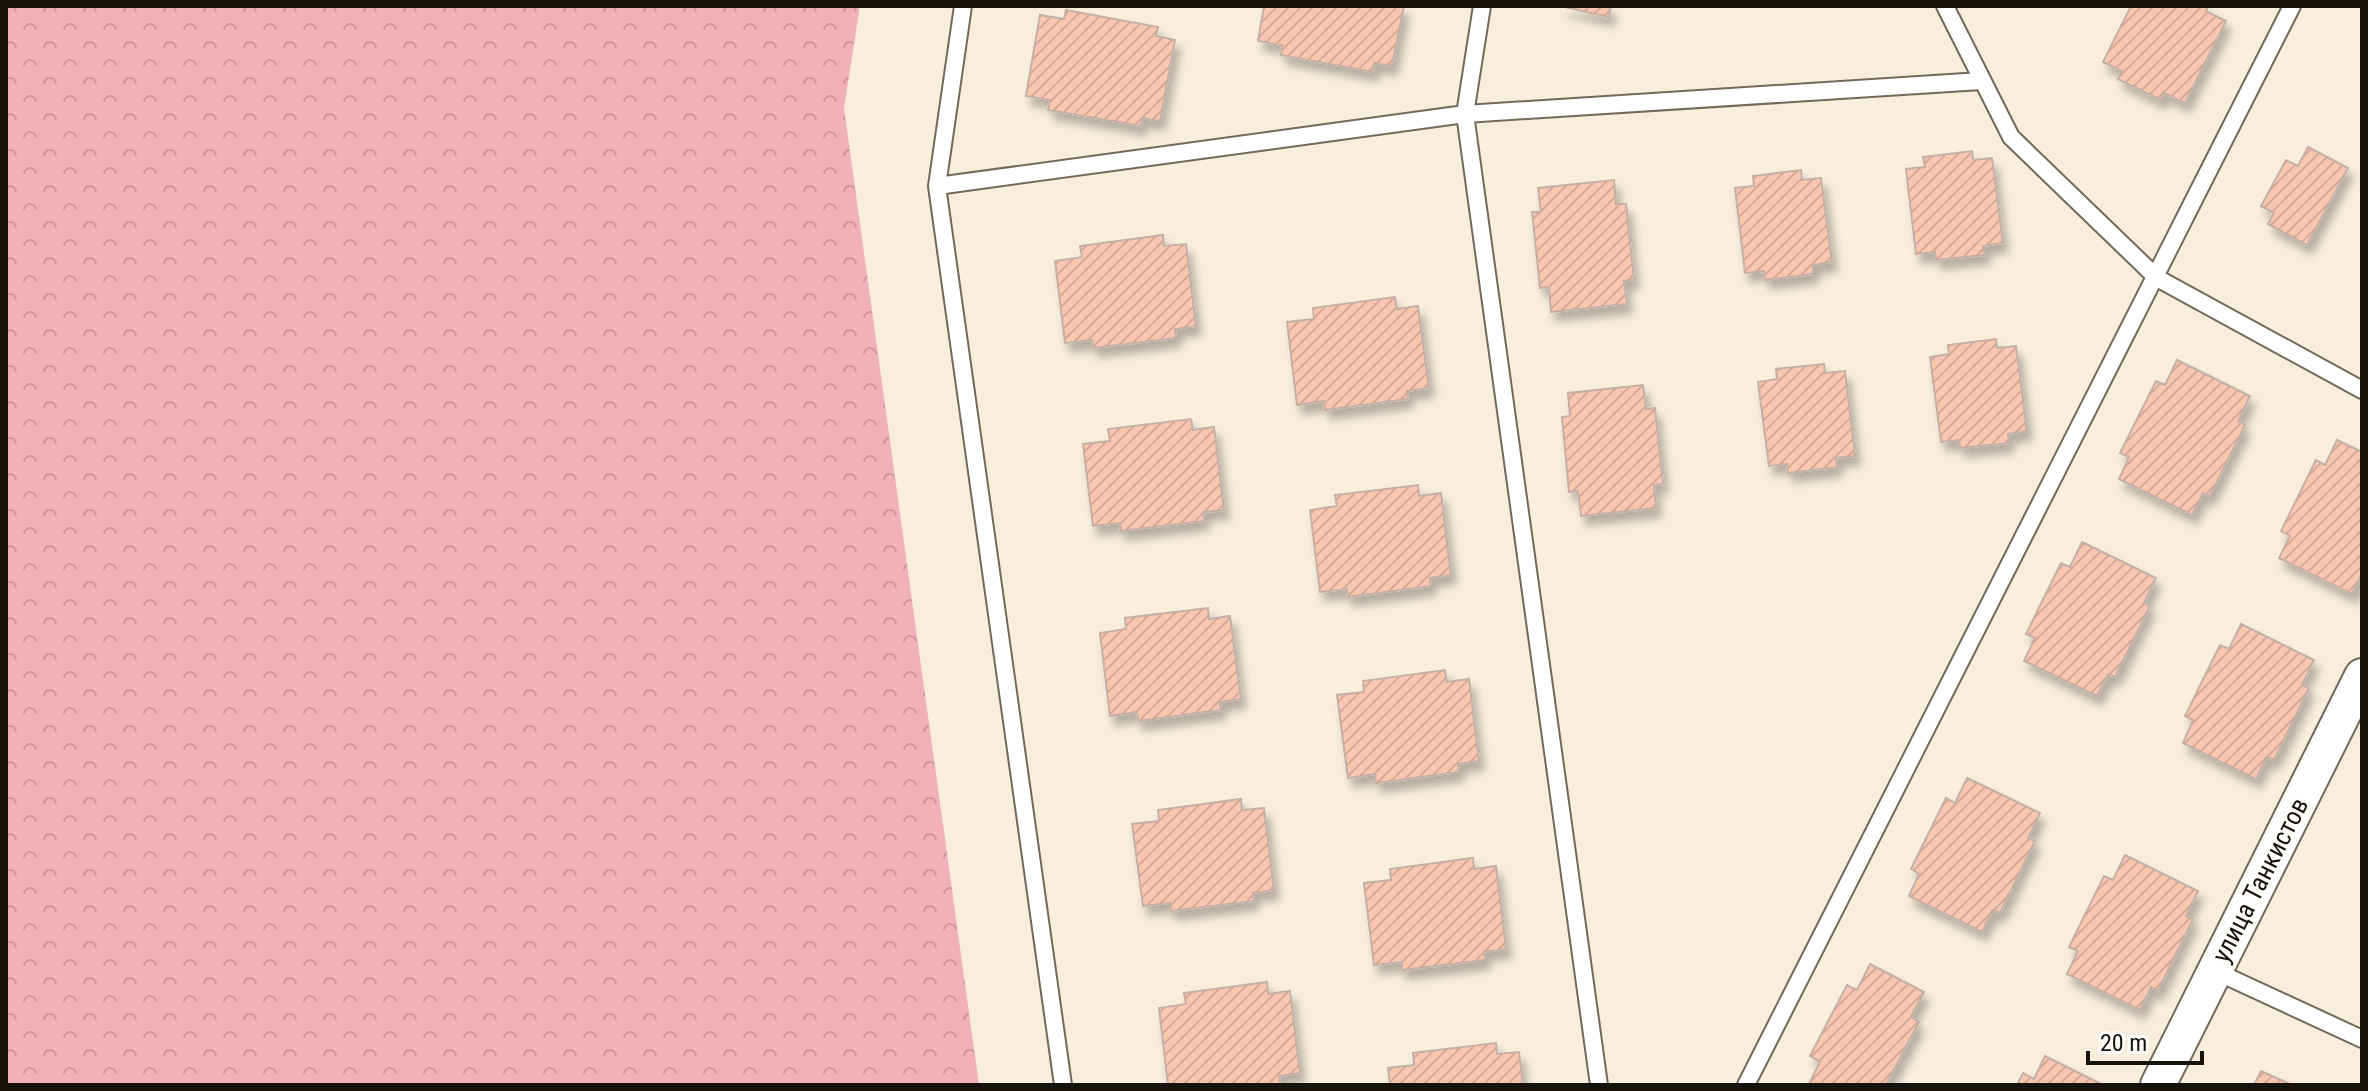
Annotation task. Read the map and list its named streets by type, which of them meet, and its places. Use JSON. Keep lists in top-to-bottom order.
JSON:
{
  "streets": {
    "street": ["улица Танкистов"]
  },
  "scale_bar": "20 m"
}
